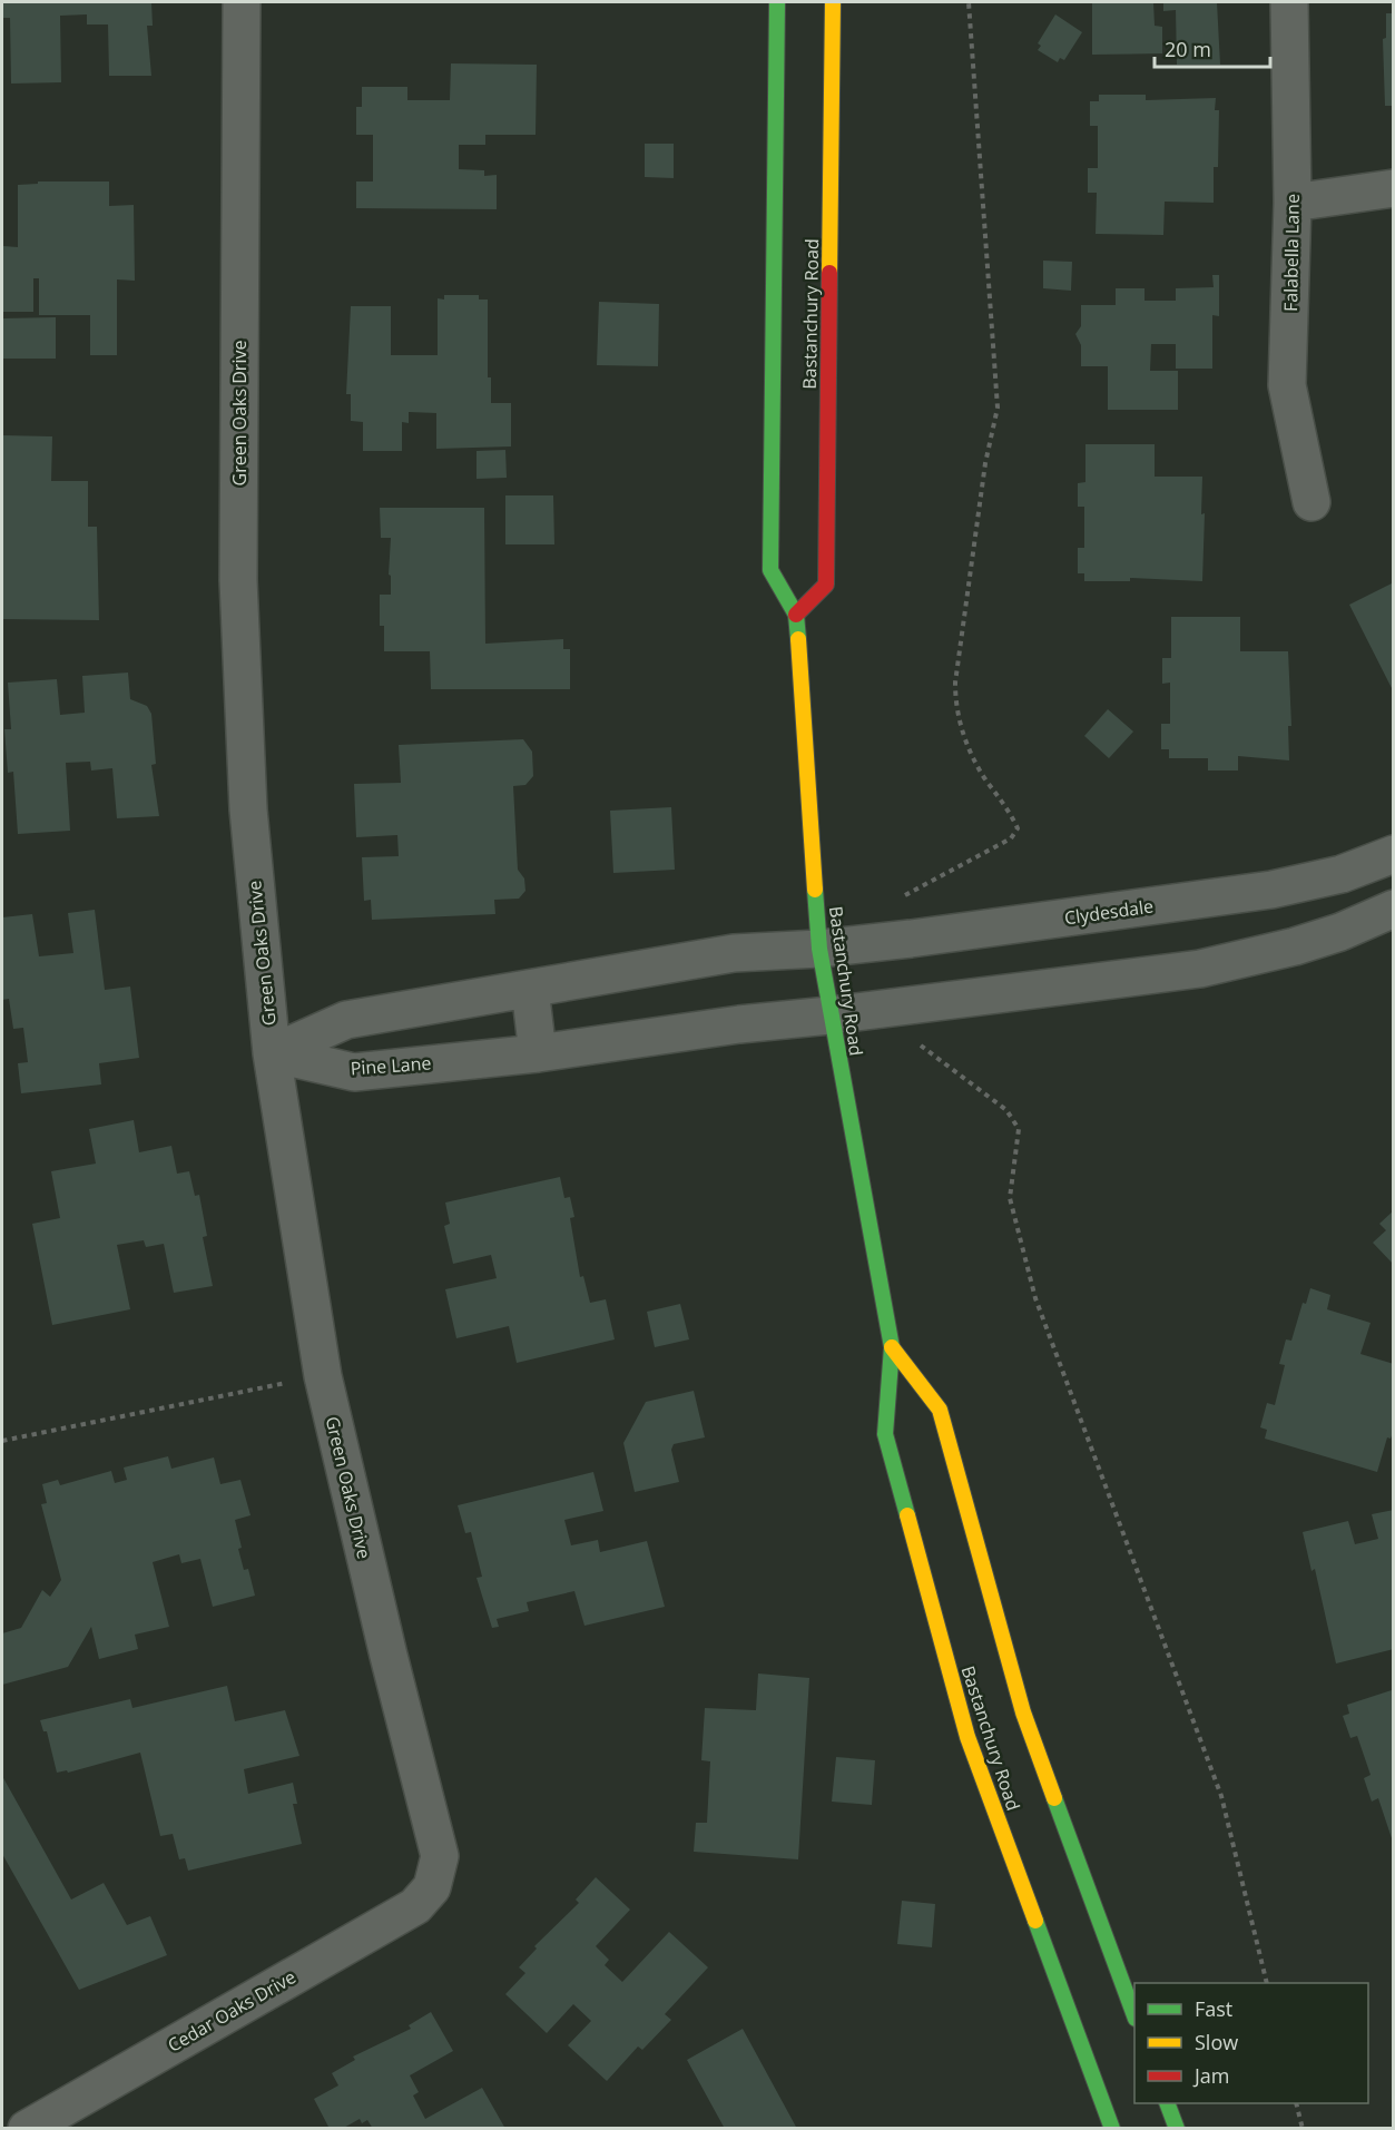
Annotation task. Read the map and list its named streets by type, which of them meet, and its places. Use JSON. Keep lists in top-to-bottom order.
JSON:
{
  "streets": {
    "main road": ["Bastanchury Road"],
    "street": [
      "Falabella Lane",
      "Green Oaks Drive",
      "Clydesdale",
      "Pine Lane",
      "Cedar Oaks Drive"
    ]
  },
  "crossings": [
    ["Bastanchury Road", "Clydesdale"],
    ["Bastanchury Road", "Pine Lane"],
    ["Green Oaks Drive", "Pine Lane"],
    ["Green Oaks Drive", "Cedar Oaks Drive"]
  ],
  "legend": ["Fast", "Slow", "Jam"],
  "scale_bar": "20 m"
}
